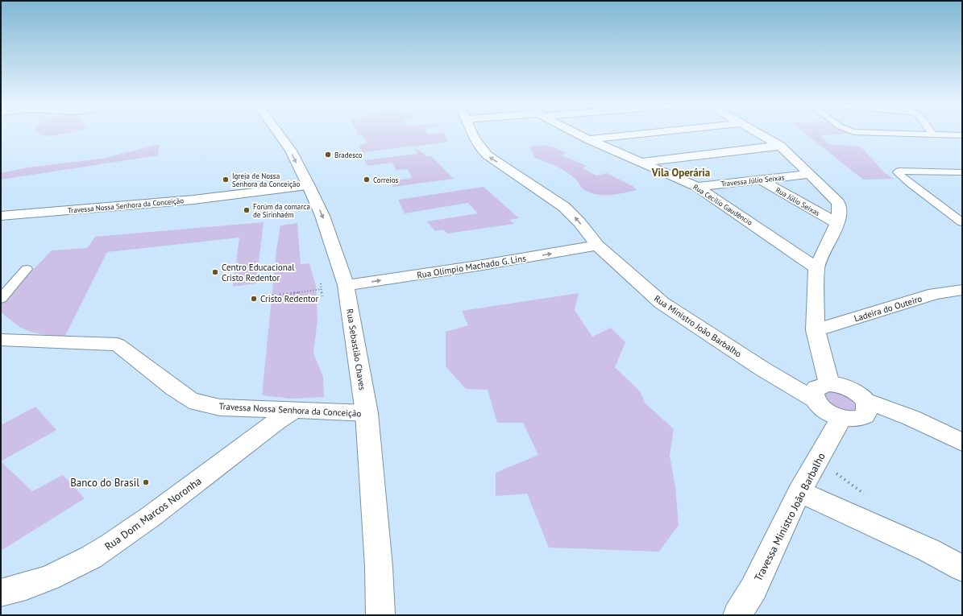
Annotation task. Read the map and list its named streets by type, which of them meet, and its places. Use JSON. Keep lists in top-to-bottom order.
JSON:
{
  "streets": {
    "street": [
      "Travessa Júlio Seixas",
      "Rua Júlio Seixas",
      "Rua Cecílio Gaudêncio",
      "Travessa Nossa Senhora da Conceição",
      "Rua Olímpio Machado G. Lins",
      "Ladeira do Outeiro",
      "Rua Ministro João Barbalho",
      "Rua Sebastião Chaves",
      "Rua Dom Marcos Noronha",
      "Travessa Ministro João Barbalho"
    ]
  },
  "crossings": [
    ["Travessa Júlio Seixas", "Rua Júlio Seixas"],
    ["Travessa Júlio Seixas", "Rua Cecílio Gaudêncio"],
    ["Travessa Nossa Senhora da Conceição", "Rua Sebastião Chaves"],
    ["Travessa Nossa Senhora da Conceição", "Rua Dom Marcos Noronha"],
    ["Rua Olímpio Machado G. Lins", "Rua Ministro João Barbalho"],
    ["Rua Olímpio Machado G. Lins", "Rua Sebastião Chaves"],
    ["Rua Ministro João Barbalho", "Travessa Ministro João Barbalho"]
  ],
  "one_way": ["Rua Olímpio Machado G. Lins", "Rua Ministro João Barbalho"],
  "districts": ["Vila Operária"],
  "places": [
    "Bradesco",
    "Igreja de Nossa Senhora da Conceição",
    "Correios",
    "Forúm da comarca de Sirinhaém",
    "Centro Educacional Cristo Redentor",
    "Cristo Redentor",
    "Banco do Brasil"
  ]
}
